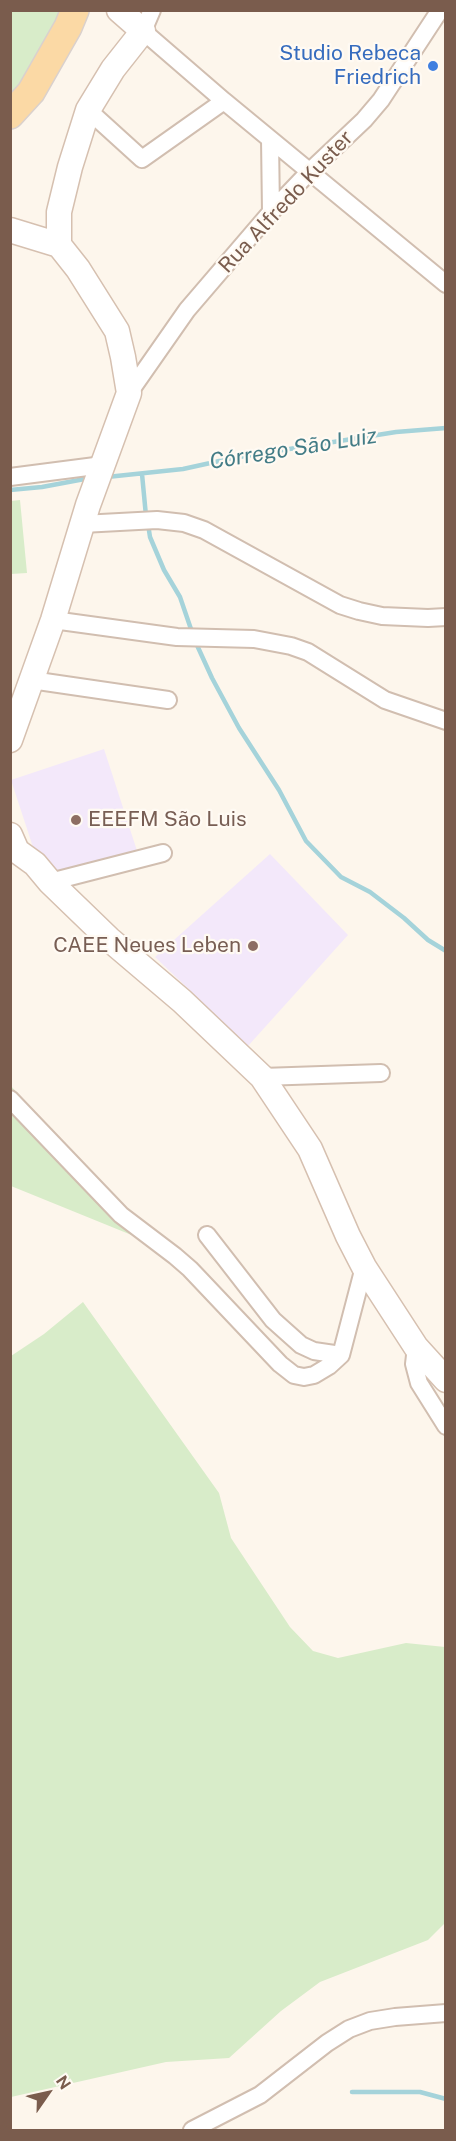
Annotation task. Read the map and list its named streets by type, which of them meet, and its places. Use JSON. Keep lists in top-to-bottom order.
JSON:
{
  "streets": {
    "street": ["Rua Alfredo Kuster"]
  },
  "water": ["Córrego São Luiz"],
  "places": ["Studio Rebeca Friedrich", "EEEFM São Luis", "CAEE Neues Leben"],
  "north": "top right"
}
